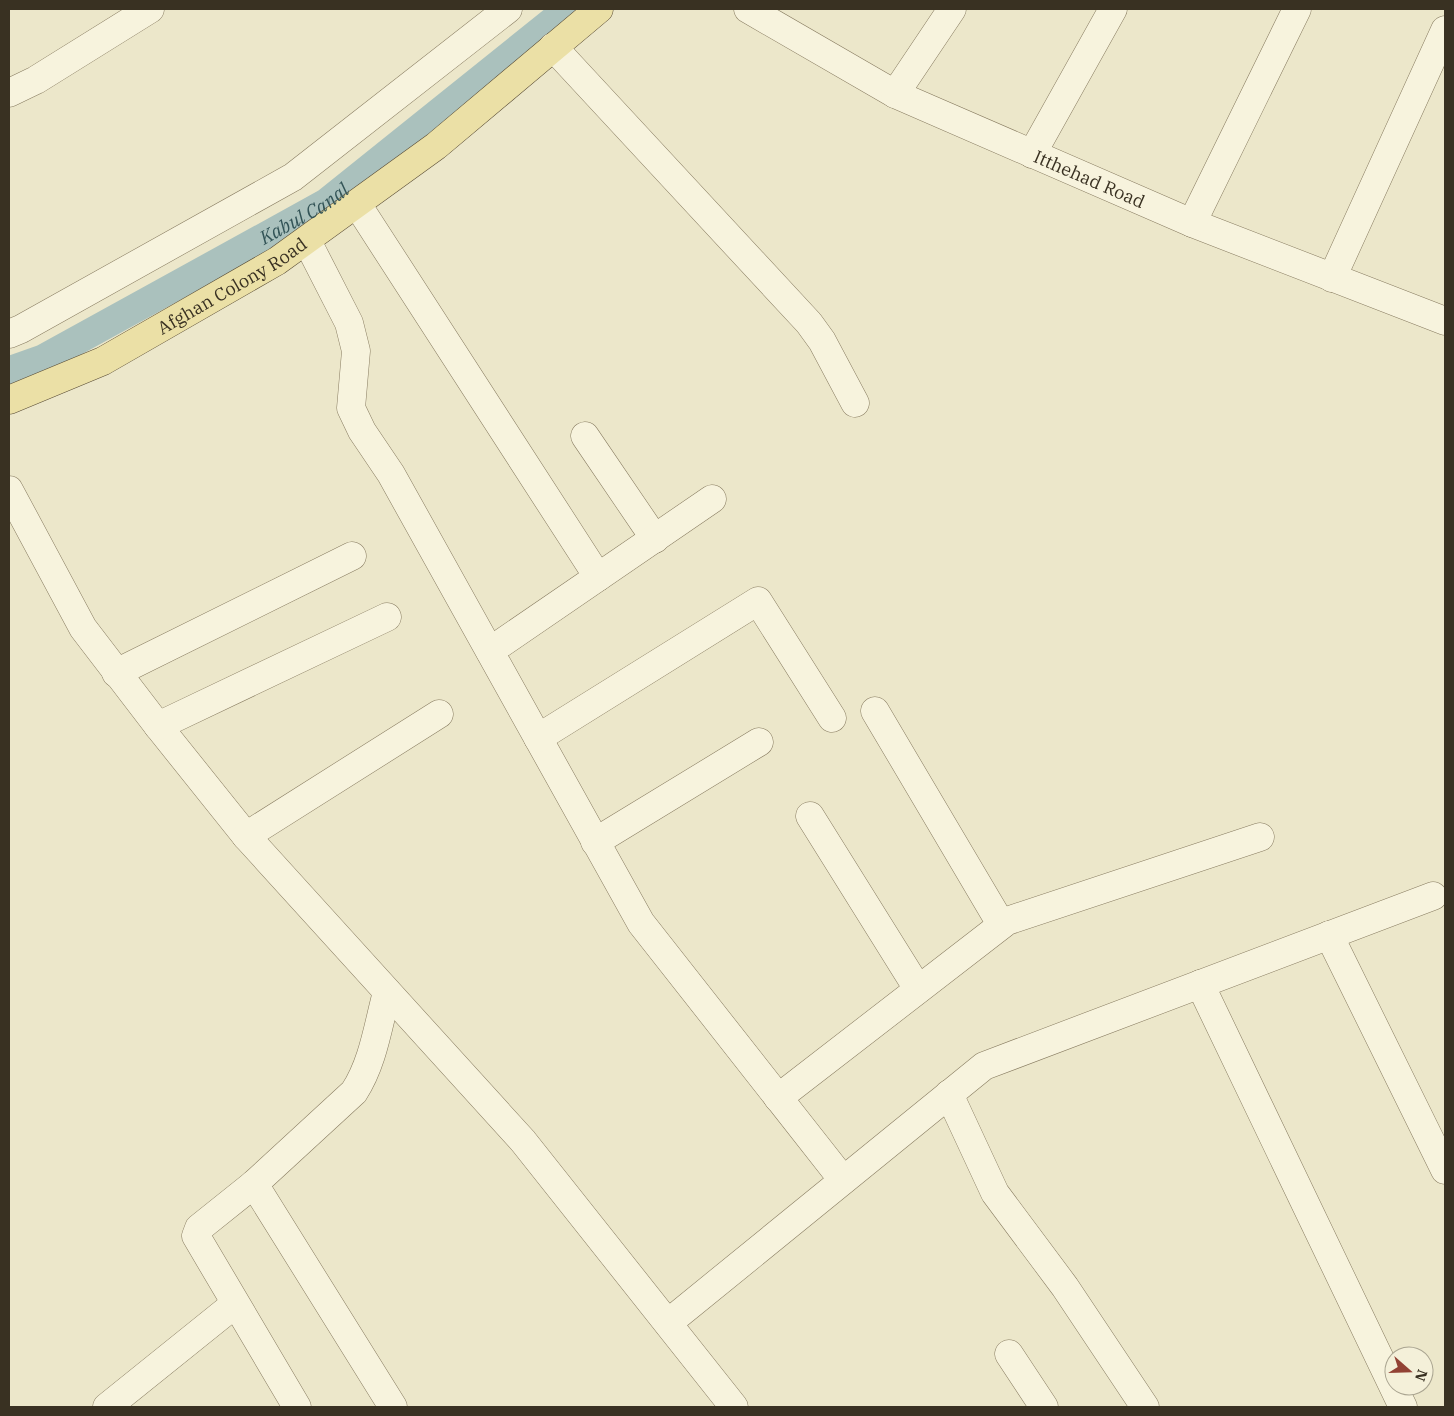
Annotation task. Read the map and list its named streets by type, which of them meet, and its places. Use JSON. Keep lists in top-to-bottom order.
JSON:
{
  "streets": {
    "main road": ["Afghan Colony Road"],
    "street": ["Itthehad Road"]
  },
  "water": ["Kabul Canal"],
  "north": "right"
}
